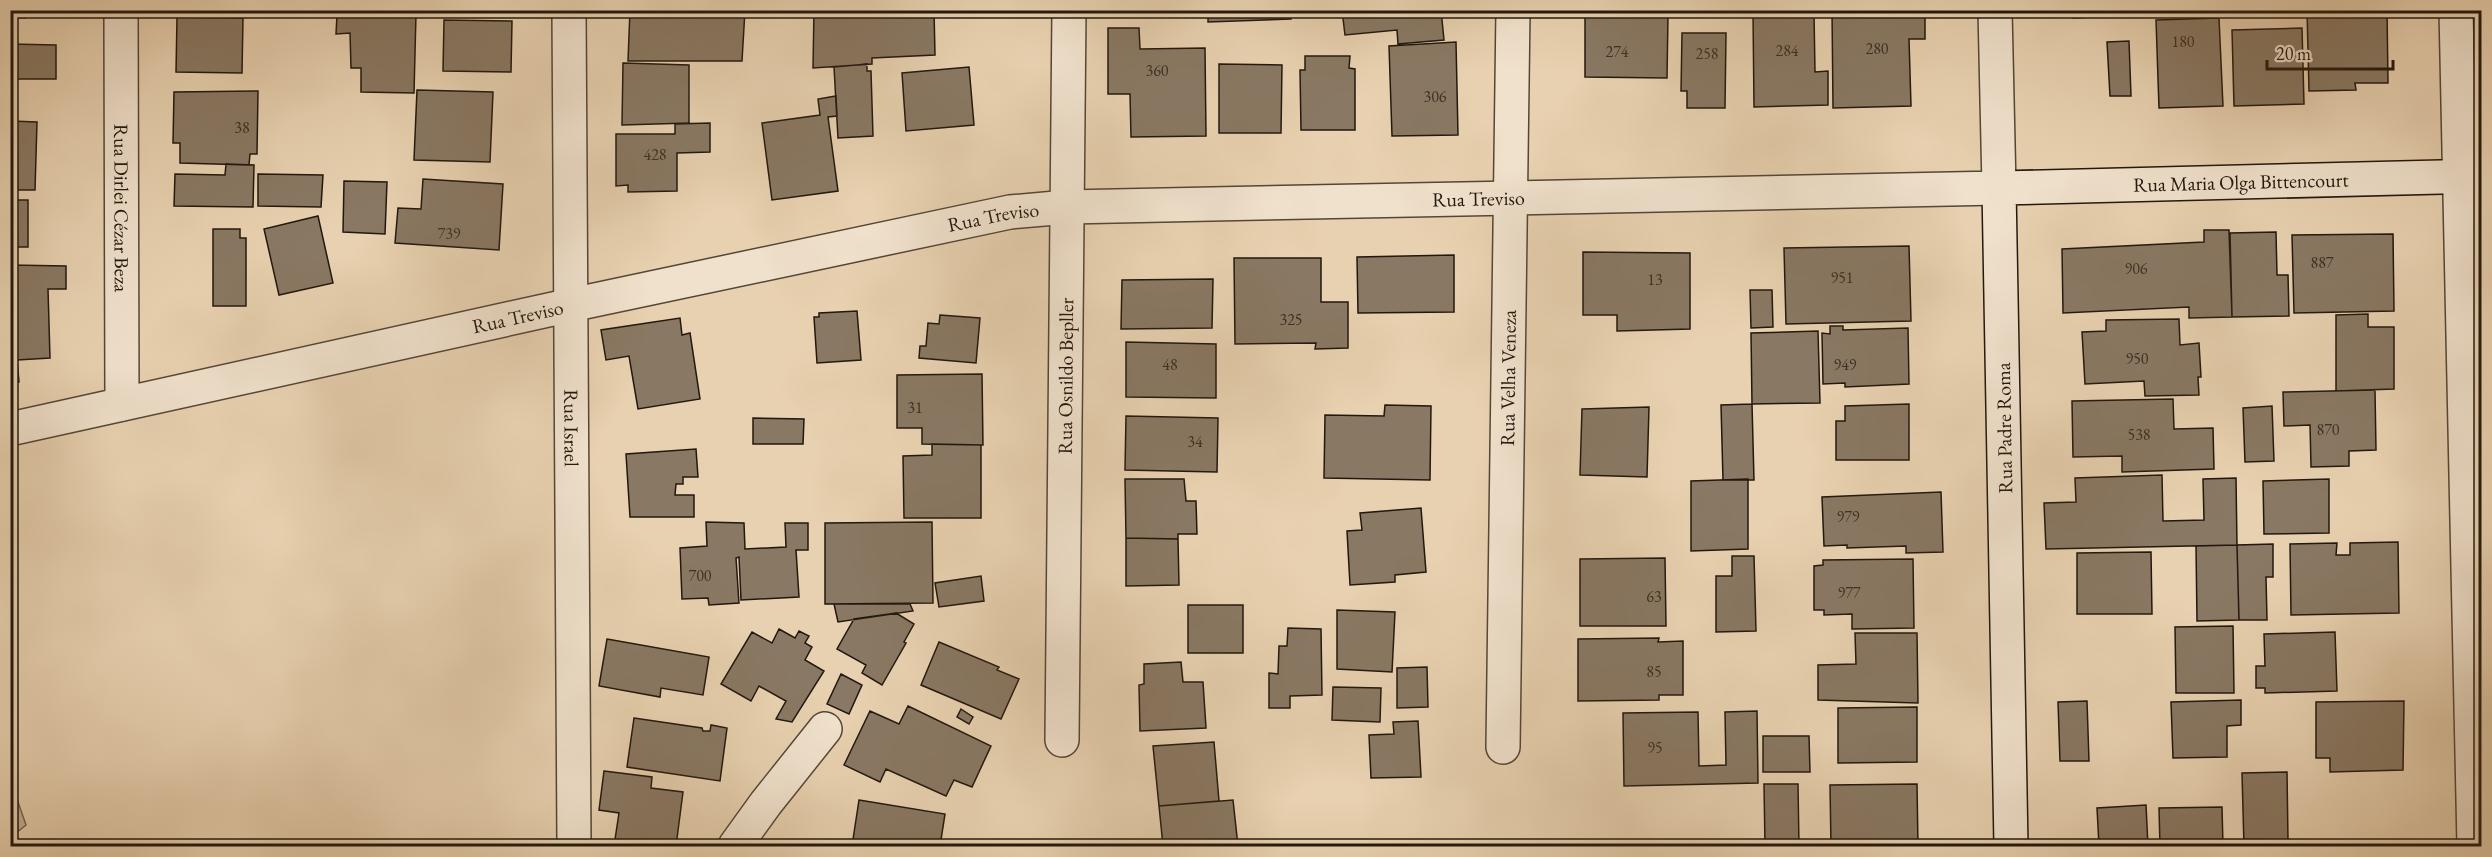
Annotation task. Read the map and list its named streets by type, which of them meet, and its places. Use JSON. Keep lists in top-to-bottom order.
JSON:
{
  "streets": {
    "street": [
      "Rua Maria Olga Bittencourt",
      "Rua Treviso",
      "Rua Dirlei Cézar Beza",
      "Rua Osnildo Bepller",
      "Rua Velha Veneza",
      "Rua Israel",
      "Rua Padre Roma"
    ]
  },
  "crossings": [
    ["Rua Maria Olga Bittencourt", "Rua Treviso"],
    ["Rua Maria Olga Bittencourt", "Rua Padre Roma"],
    ["Rua Treviso", "Rua Dirlei Cézar Beza"],
    ["Rua Treviso", "Rua Osnildo Bepller"],
    ["Rua Treviso", "Rua Velha Veneza"],
    ["Rua Treviso", "Rua Israel"],
    ["Rua Treviso", "Rua Padre Roma"]
  ],
  "house_numbers": [
    "180",
    "280",
    "284",
    "274",
    "258",
    "360",
    "306",
    "38",
    "428",
    "739",
    "887",
    "906",
    "951",
    "13",
    "325",
    "950",
    "48",
    "949",
    "31",
    "870",
    "538",
    "34",
    "979",
    "700",
    "977",
    "63",
    "85",
    "95"
  ],
  "scale_bar": "20 m"
}
